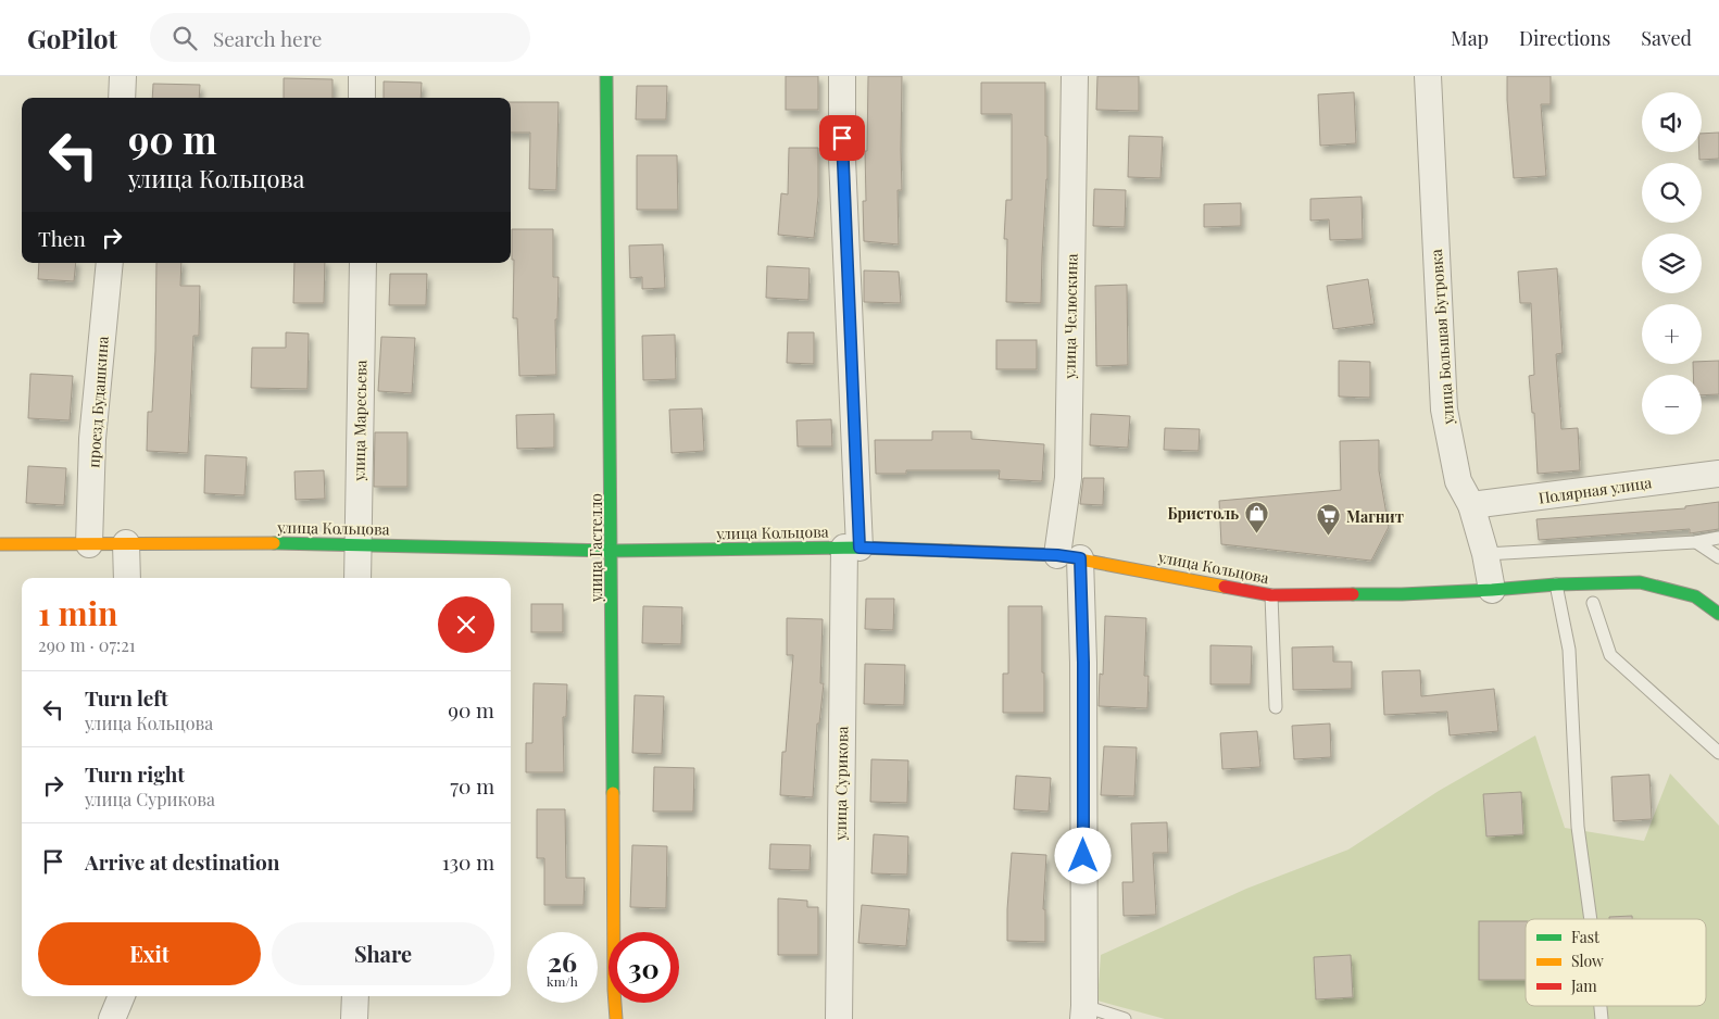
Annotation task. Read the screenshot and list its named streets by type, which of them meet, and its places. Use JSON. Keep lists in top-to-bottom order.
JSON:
{
  "streets": {
    "street": [
      "улица Челюскина",
      "улица Большая Бугровка",
      "проезд Будашкина",
      "улица Маресьева",
      "Полярная улица",
      "улица Кольцова",
      "улица Гастелло",
      "улица Сурикова"
    ]
  },
  "crossings": [
    ["улица Челюскина", "улица Кольцова"],
    ["улица Большая Бугровка", "Полярная улица"],
    ["улица Большая Бугровка", "улица Кольцова"],
    ["проезд Будашкина", "улица Кольцова"],
    ["улица Маресьева", "улица Кольцова"],
    ["улица Кольцова", "улица Гастелло"],
    ["улица Кольцова", "улица Сурикова"]
  ],
  "places": {
    "shop": ["Бристоль"],
    "supermarket": ["Магнит"]
  },
  "legend": ["Fast", "Slow", "Jam"],
  "page": {
    "header": "GoPilot",
    "search": "Search here",
    "nav": ["Map", "Directions", "Saved"],
    "map_buttons": ["+", "−"],
    "turn": ["90 m", "улица Кольцова"],
    "then": "Then",
    "heading": ["1 min", "290 m · 07:21"],
    "list": [
      {
        "name": "Turn left",
        "note": "улица Кольцова",
        "value": "90 m"
      },
      {
        "name": "Turn right",
        "note": "улица Сурикова",
        "value": "70 m"
      },
      {
        "name": "Arrive at destination",
        "value": "130 m"
      }
    ],
    "buttons": ["Exit", "Share"],
    "speed": "26 km/h",
    "limit": "30"
  }
}
